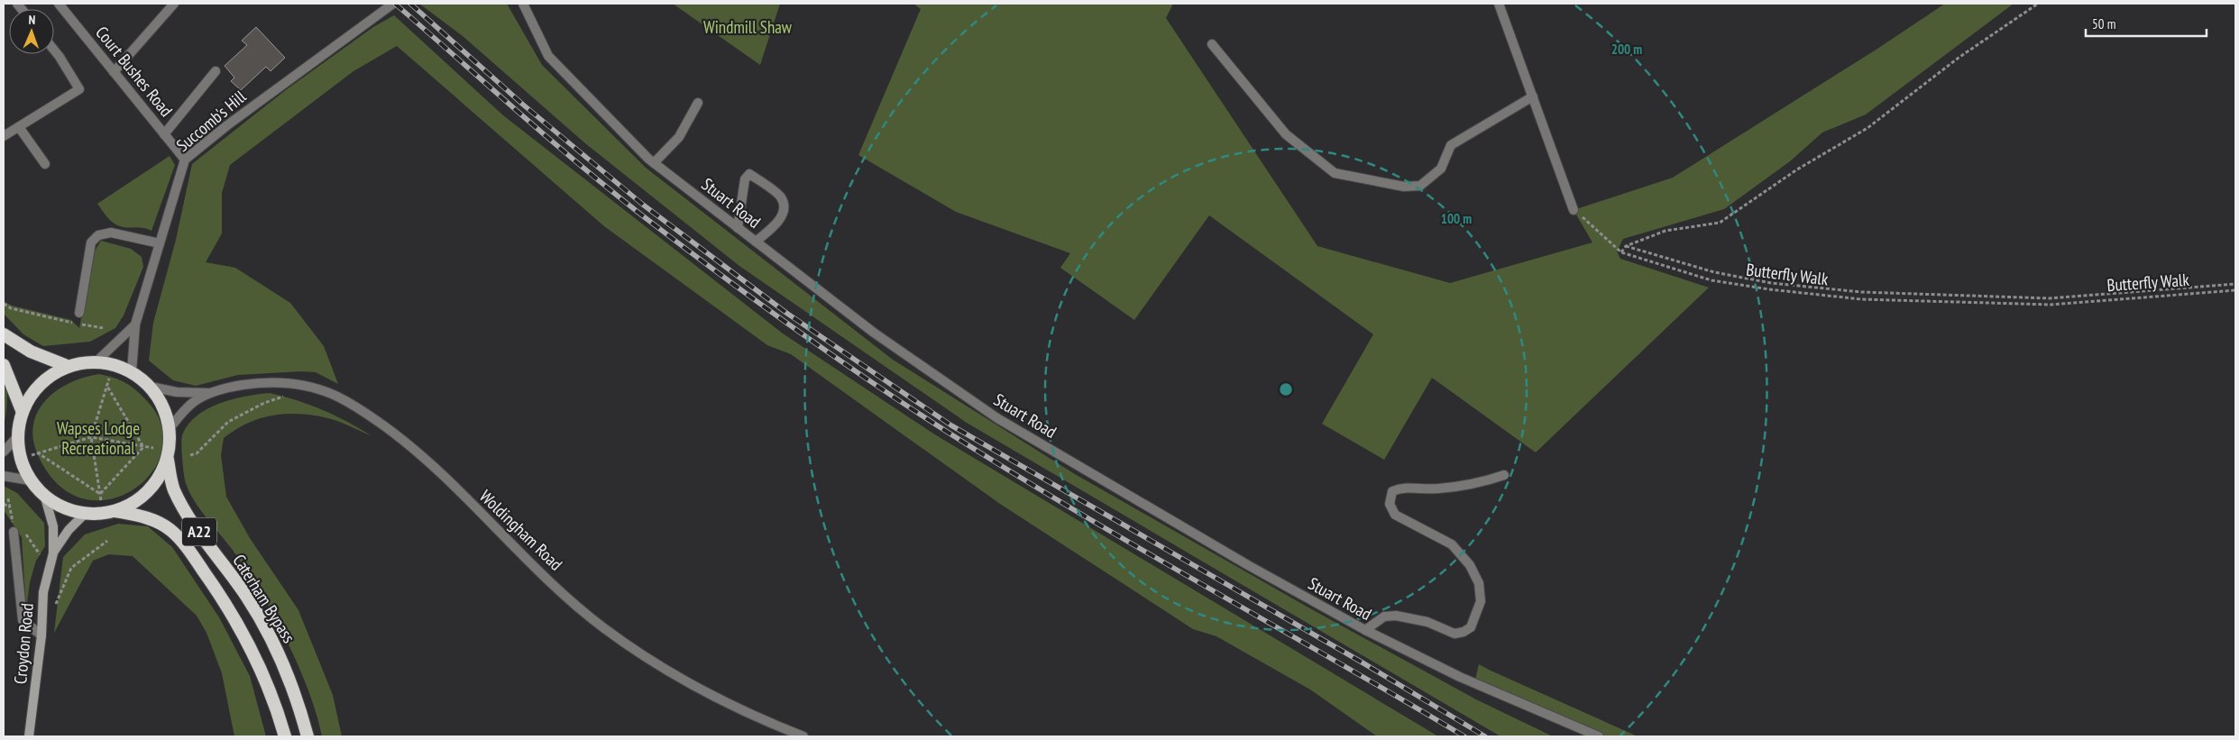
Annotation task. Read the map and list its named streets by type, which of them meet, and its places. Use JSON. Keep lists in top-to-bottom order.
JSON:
{
  "streets": {
    "highway": ["A22", "Caterham Bypass"],
    "main road": ["Croydon Road"],
    "street": [
      "Court Bushes Road",
      "Succomb's Hill",
      "Stuart Road",
      "Woldingham Road"
    ],
    "path": ["Butterfly Walk"]
  },
  "crossings": [
    ["Court Bushes Road", "Succomb's Hill"]
  ],
  "parks": ["Windmill Shaw", "Wapses Lodge Recreational"],
  "scale_bar": "50 m",
  "north": "top",
  "rings": ["200 m", "100 m"]
}
